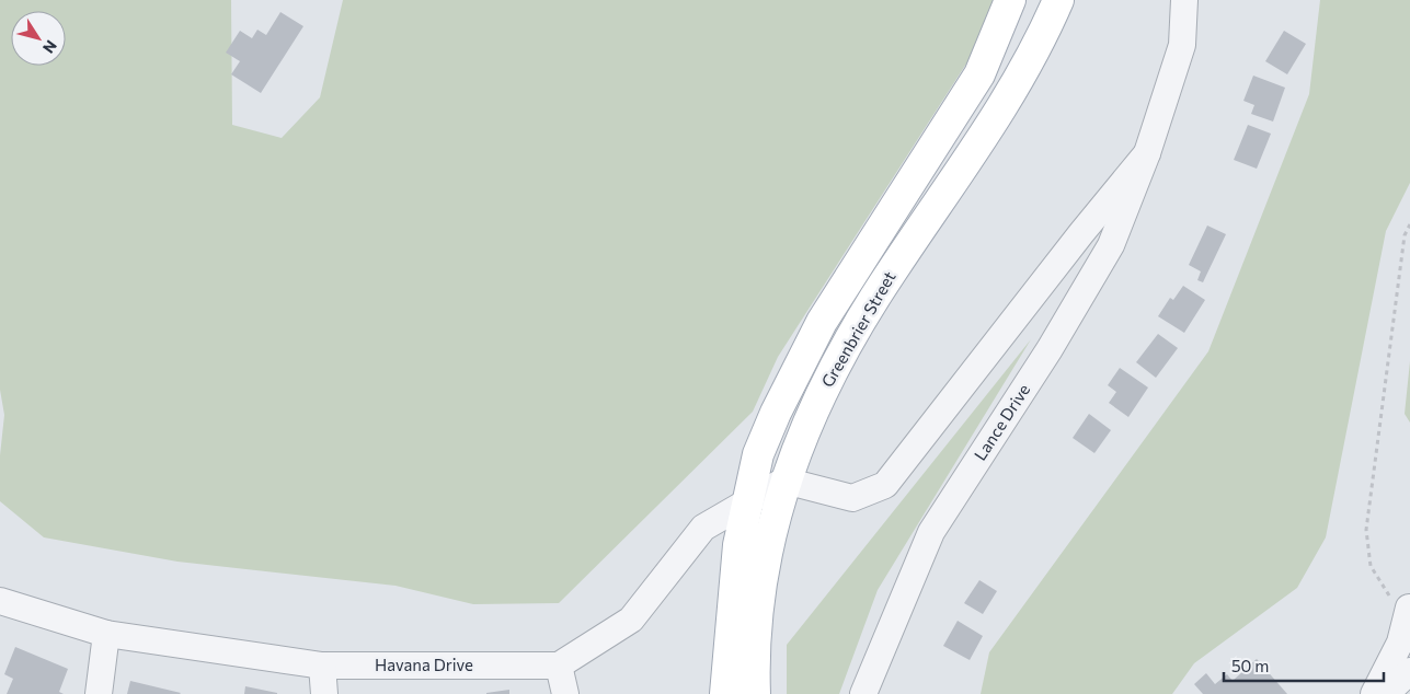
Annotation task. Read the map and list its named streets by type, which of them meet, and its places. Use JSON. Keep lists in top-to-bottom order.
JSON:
{
  "streets": {
    "main road": ["Greenbrier Street"],
    "street": ["Lance Drive", "Havana Drive"]
  },
  "crossings": [
    ["Greenbrier Street", "Lance Drive"]
  ],
  "scale_bar": "50 m",
  "north": "bottom right"
}
